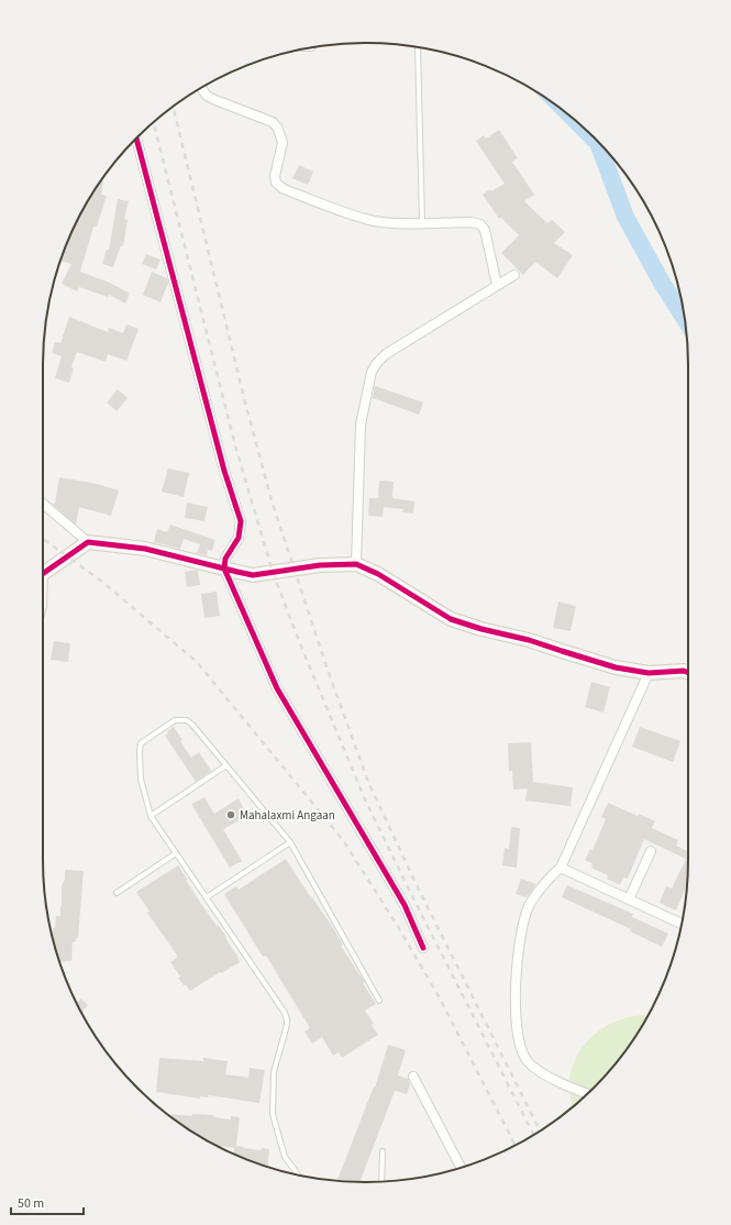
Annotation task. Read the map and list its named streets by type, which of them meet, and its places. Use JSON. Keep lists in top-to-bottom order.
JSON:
{
  "places": ["Mahalaxmi Angaan"],
  "scale_bar": "50 m"
}
